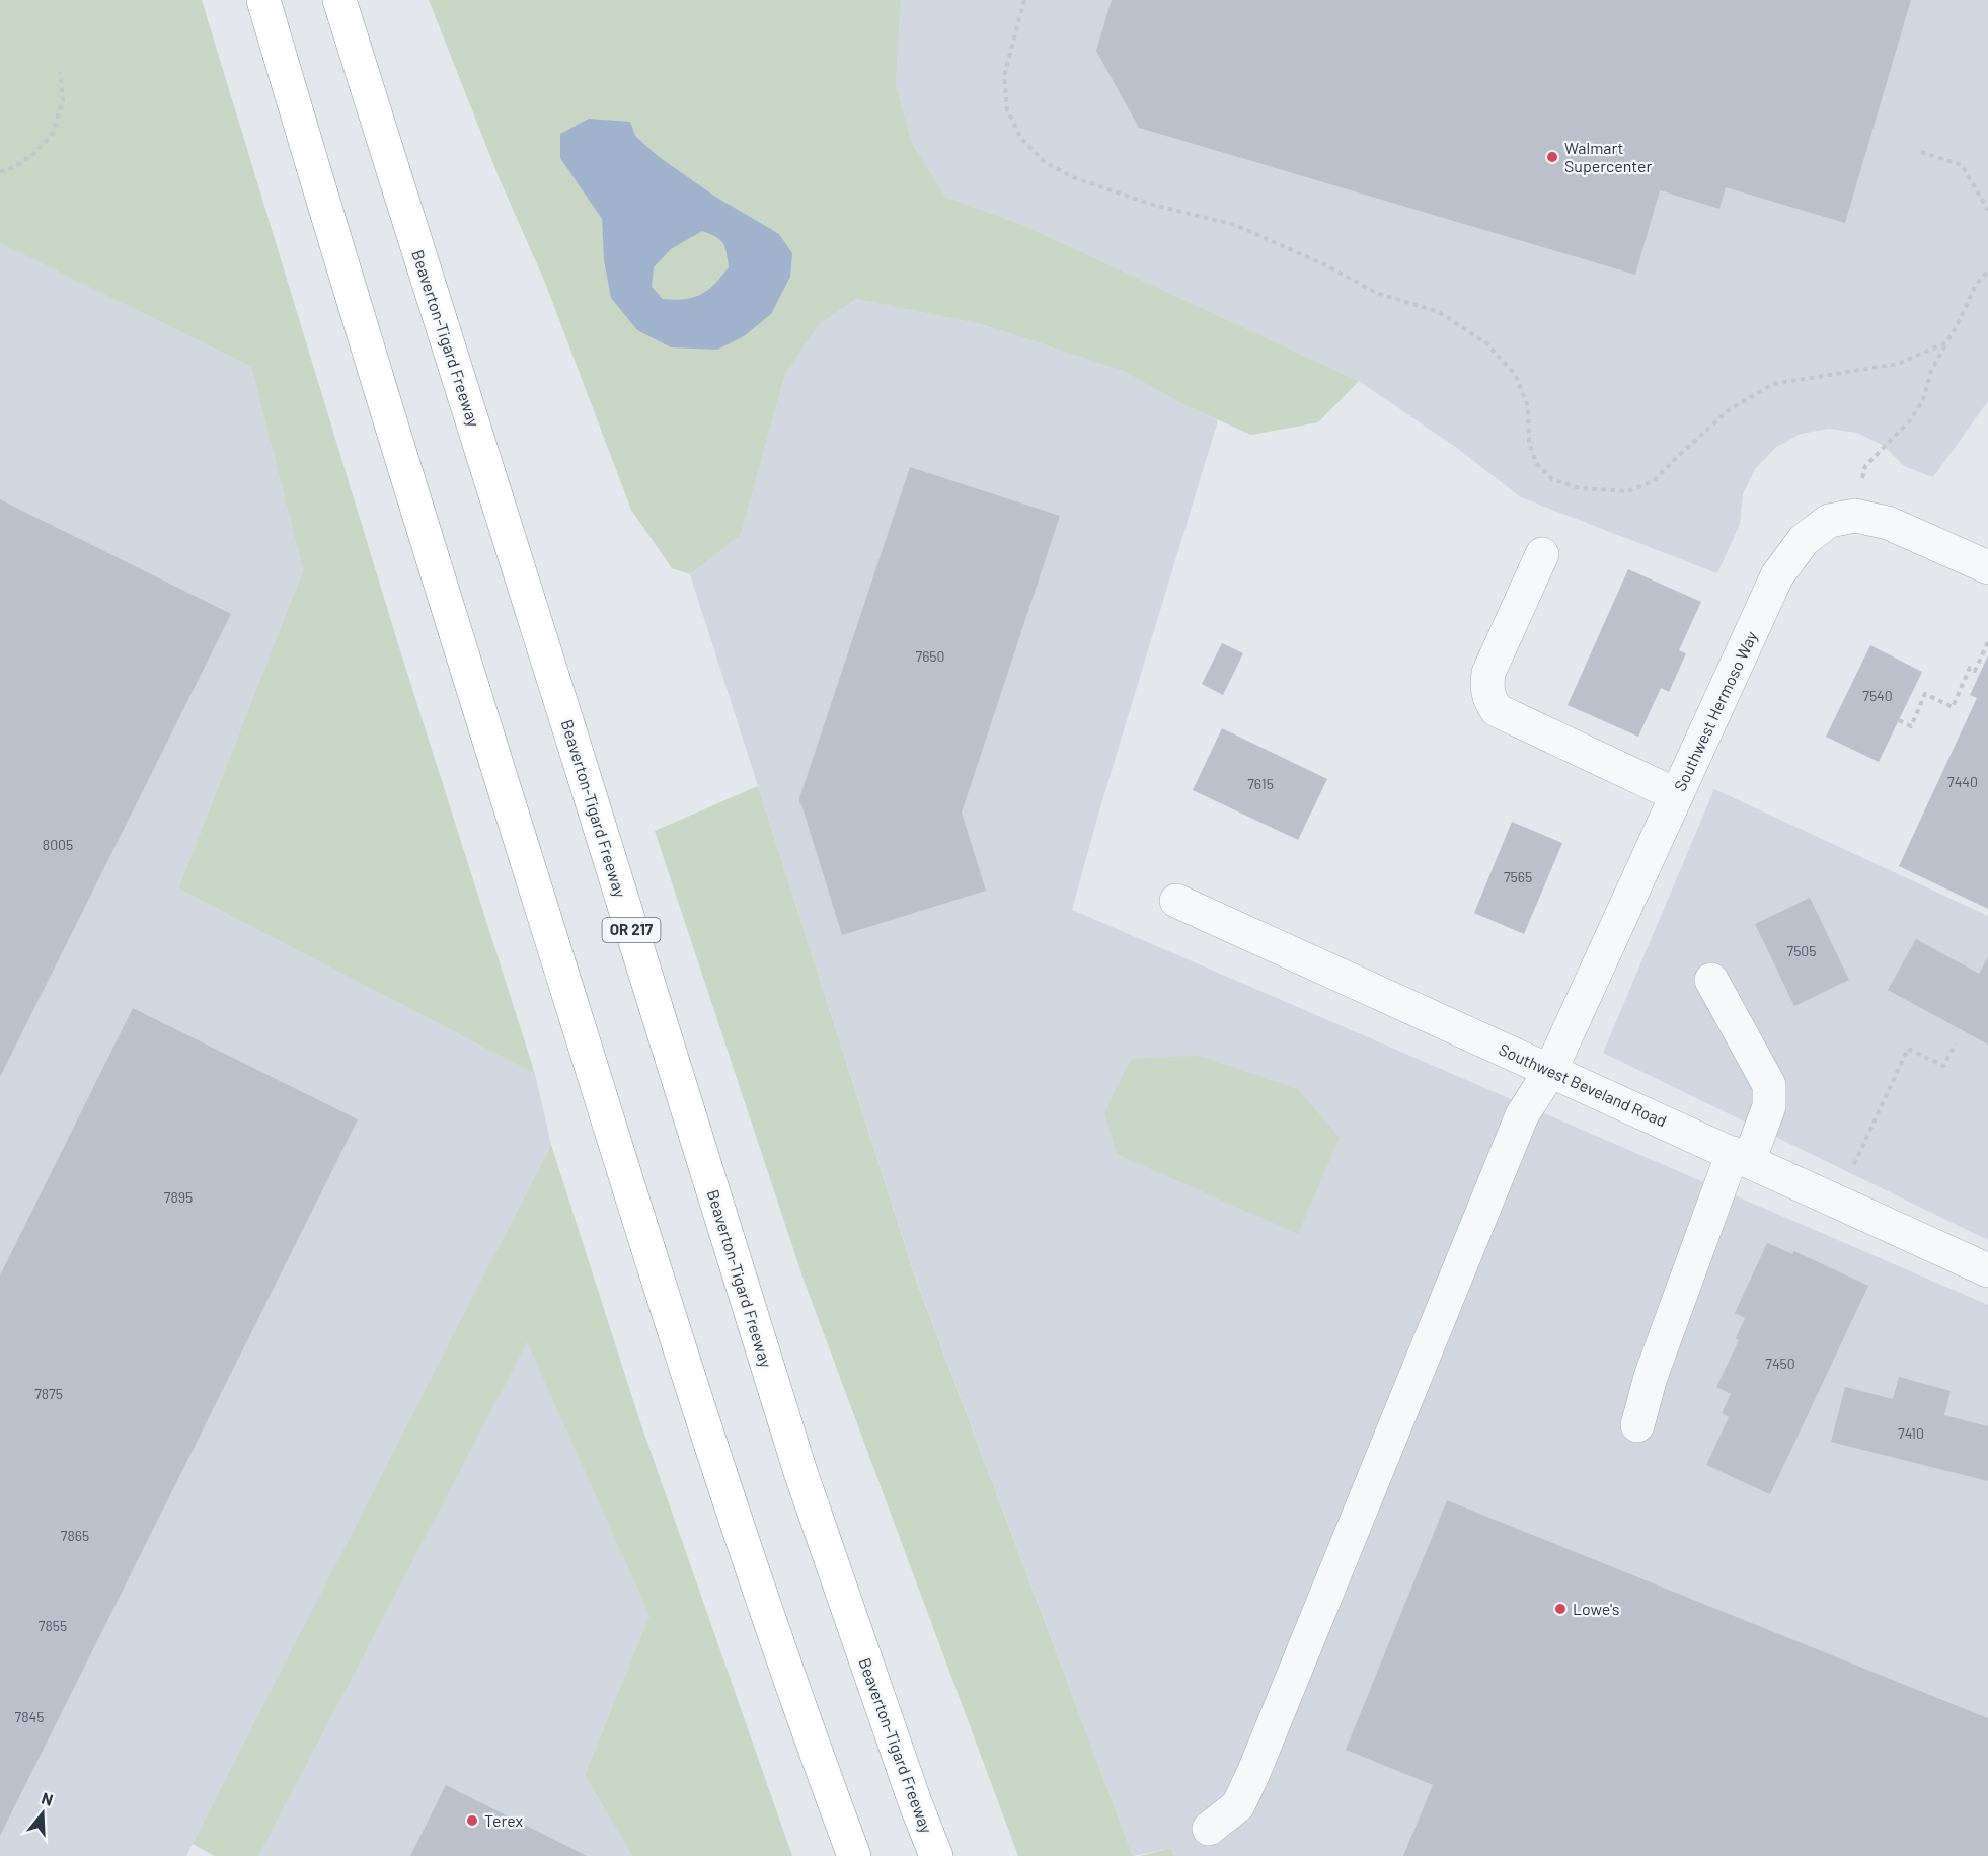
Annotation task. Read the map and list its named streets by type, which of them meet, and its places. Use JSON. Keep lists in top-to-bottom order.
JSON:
{
  "streets": {
    "highway": ["Beaverton-Tigard Freeway", "OR 217"],
    "street": ["Southwest Hermoso Way", "Southwest Beveland Road"]
  },
  "crossings": [
    ["Southwest Hermoso Way", "Southwest Beveland Road"]
  ],
  "places": ["Walmart Supercenter", "Lowe's", "Terex"],
  "house_numbers": [
    "7650",
    "7540",
    "7440",
    "7615",
    "8005",
    "7565",
    "7505",
    "7895",
    "7450",
    "7875",
    "7410",
    "7865",
    "7855",
    "7845"
  ],
  "north": "top"
}
